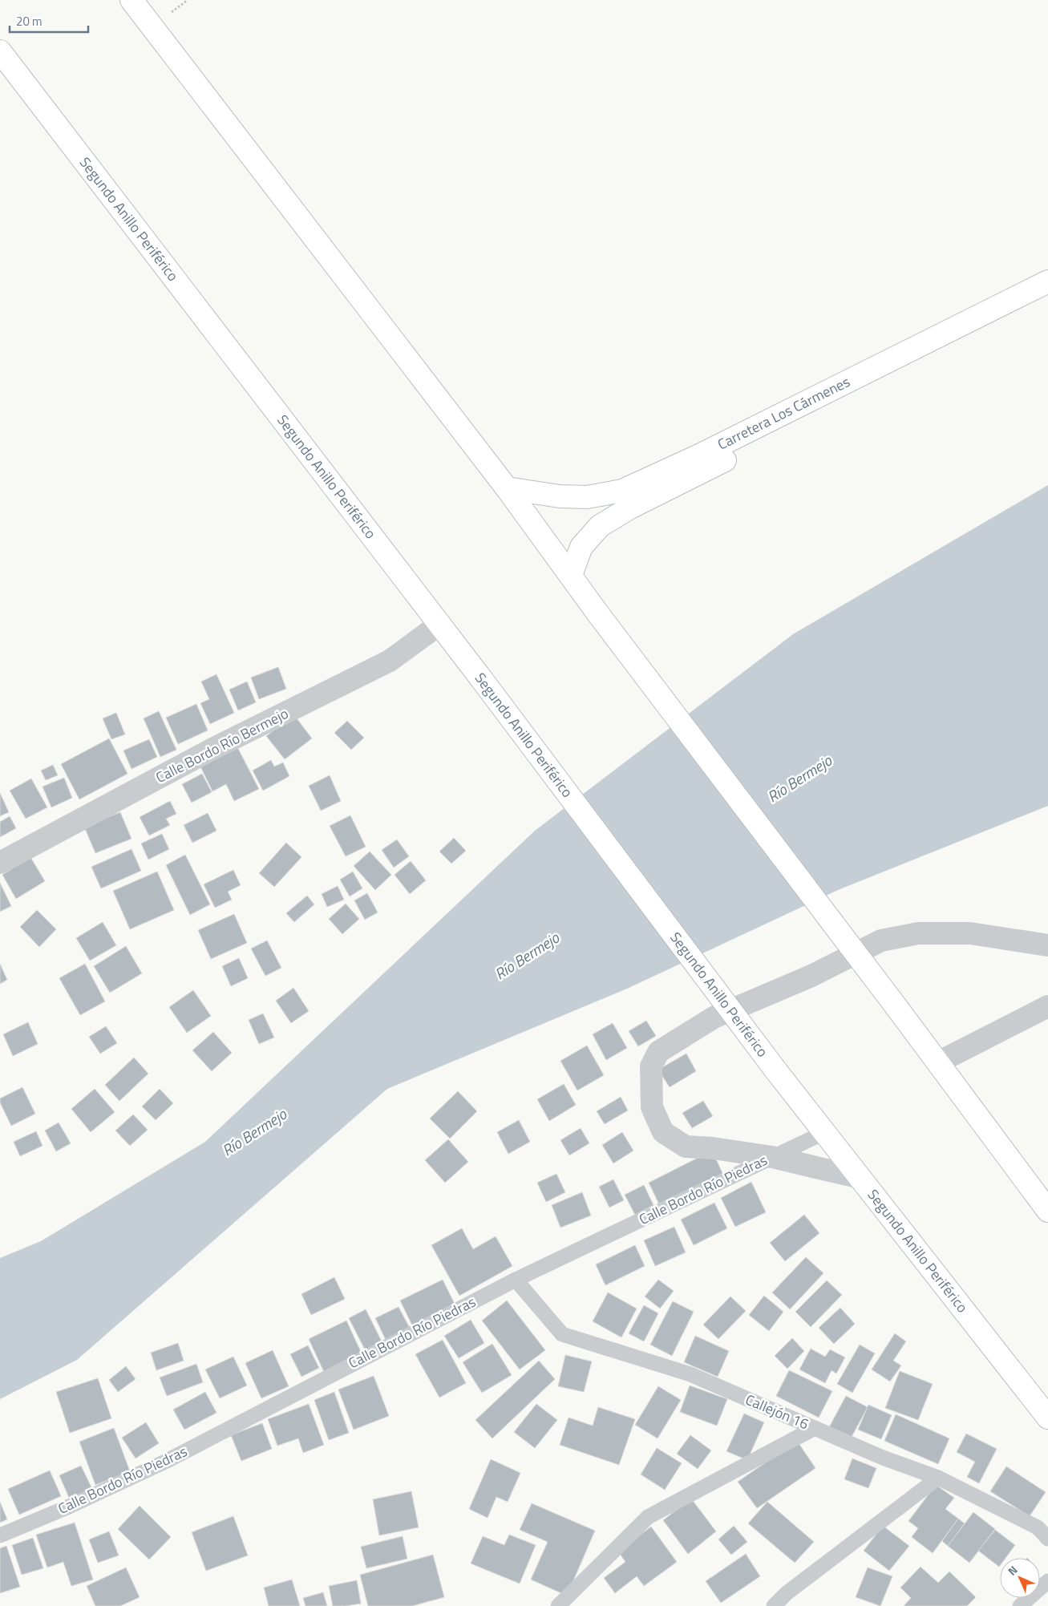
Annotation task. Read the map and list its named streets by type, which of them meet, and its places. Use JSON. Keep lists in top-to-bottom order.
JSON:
{
  "streets": {
    "main road": ["Segundo Anillo Periférico", "Carretera Los Cármenes"],
    "street": ["Calle Bordo Río Bermejo"],
    "lane": ["Calle Bordo Río Piedras", "Callejón 16"]
  },
  "crossings": [
    ["Segundo Anillo Periférico", "Calle Bordo Río Bermejo"],
    ["Segundo Anillo Periférico", "Calle Bordo Río Piedras"],
    ["Calle Bordo Río Piedras", "Callejón 16"]
  ],
  "water": ["Río Bermejo"],
  "scale_bar": "20 m",
  "north": "top left"
}
